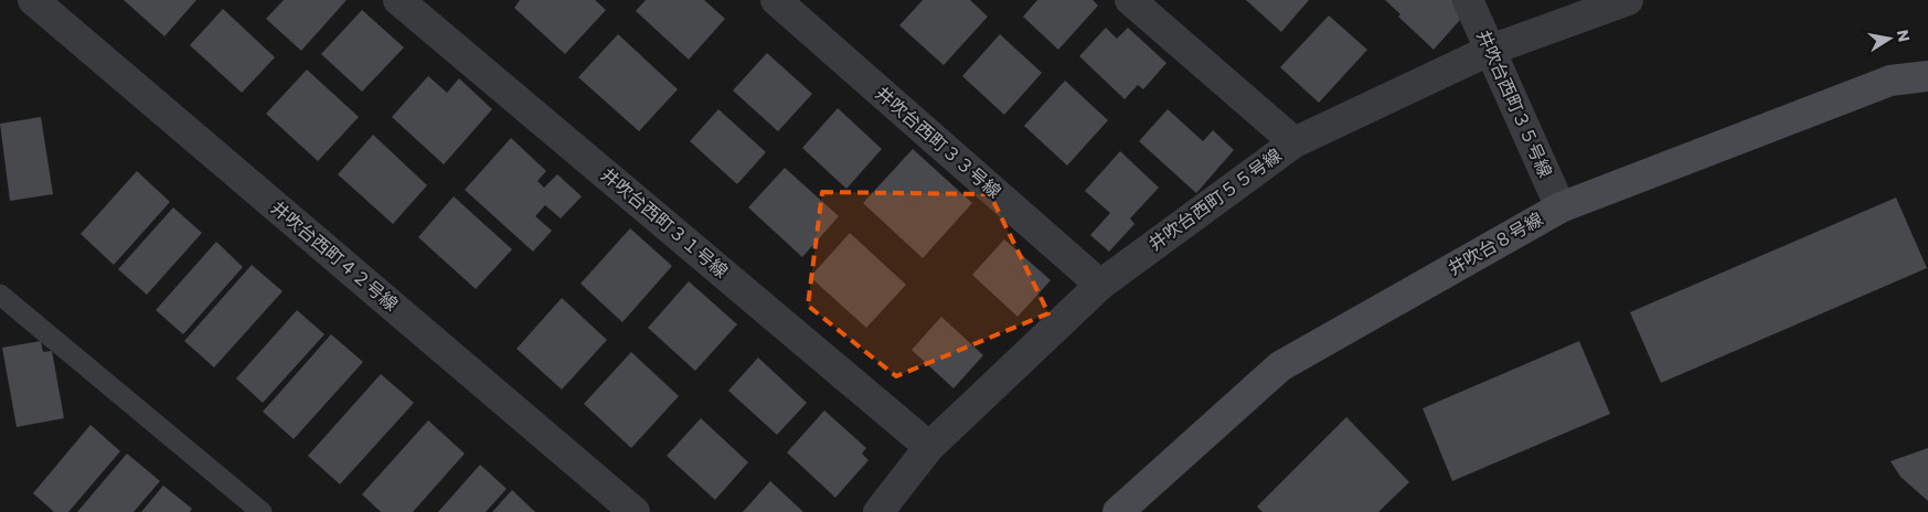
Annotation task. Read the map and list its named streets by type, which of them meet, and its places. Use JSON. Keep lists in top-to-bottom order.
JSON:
{
  "streets": {
    "street": [
      "井吹台西町３５号線",
      "井吹台西町３３号線",
      "井吹台西町５５号線",
      "井吹台西町３１号線",
      "井吹台８号線",
      "井吹台西町４２号線"
    ]
  },
  "crossings": [
    ["井吹台西町３５号線", "井吹台西町５５号線"],
    ["井吹台西町３５号線", "井吹台８号線"],
    ["井吹台西町３３号線", "井吹台西町５５号線"],
    ["井吹台西町５５号線", "井吹台西町３１号線"]
  ],
  "north": "right"
}
